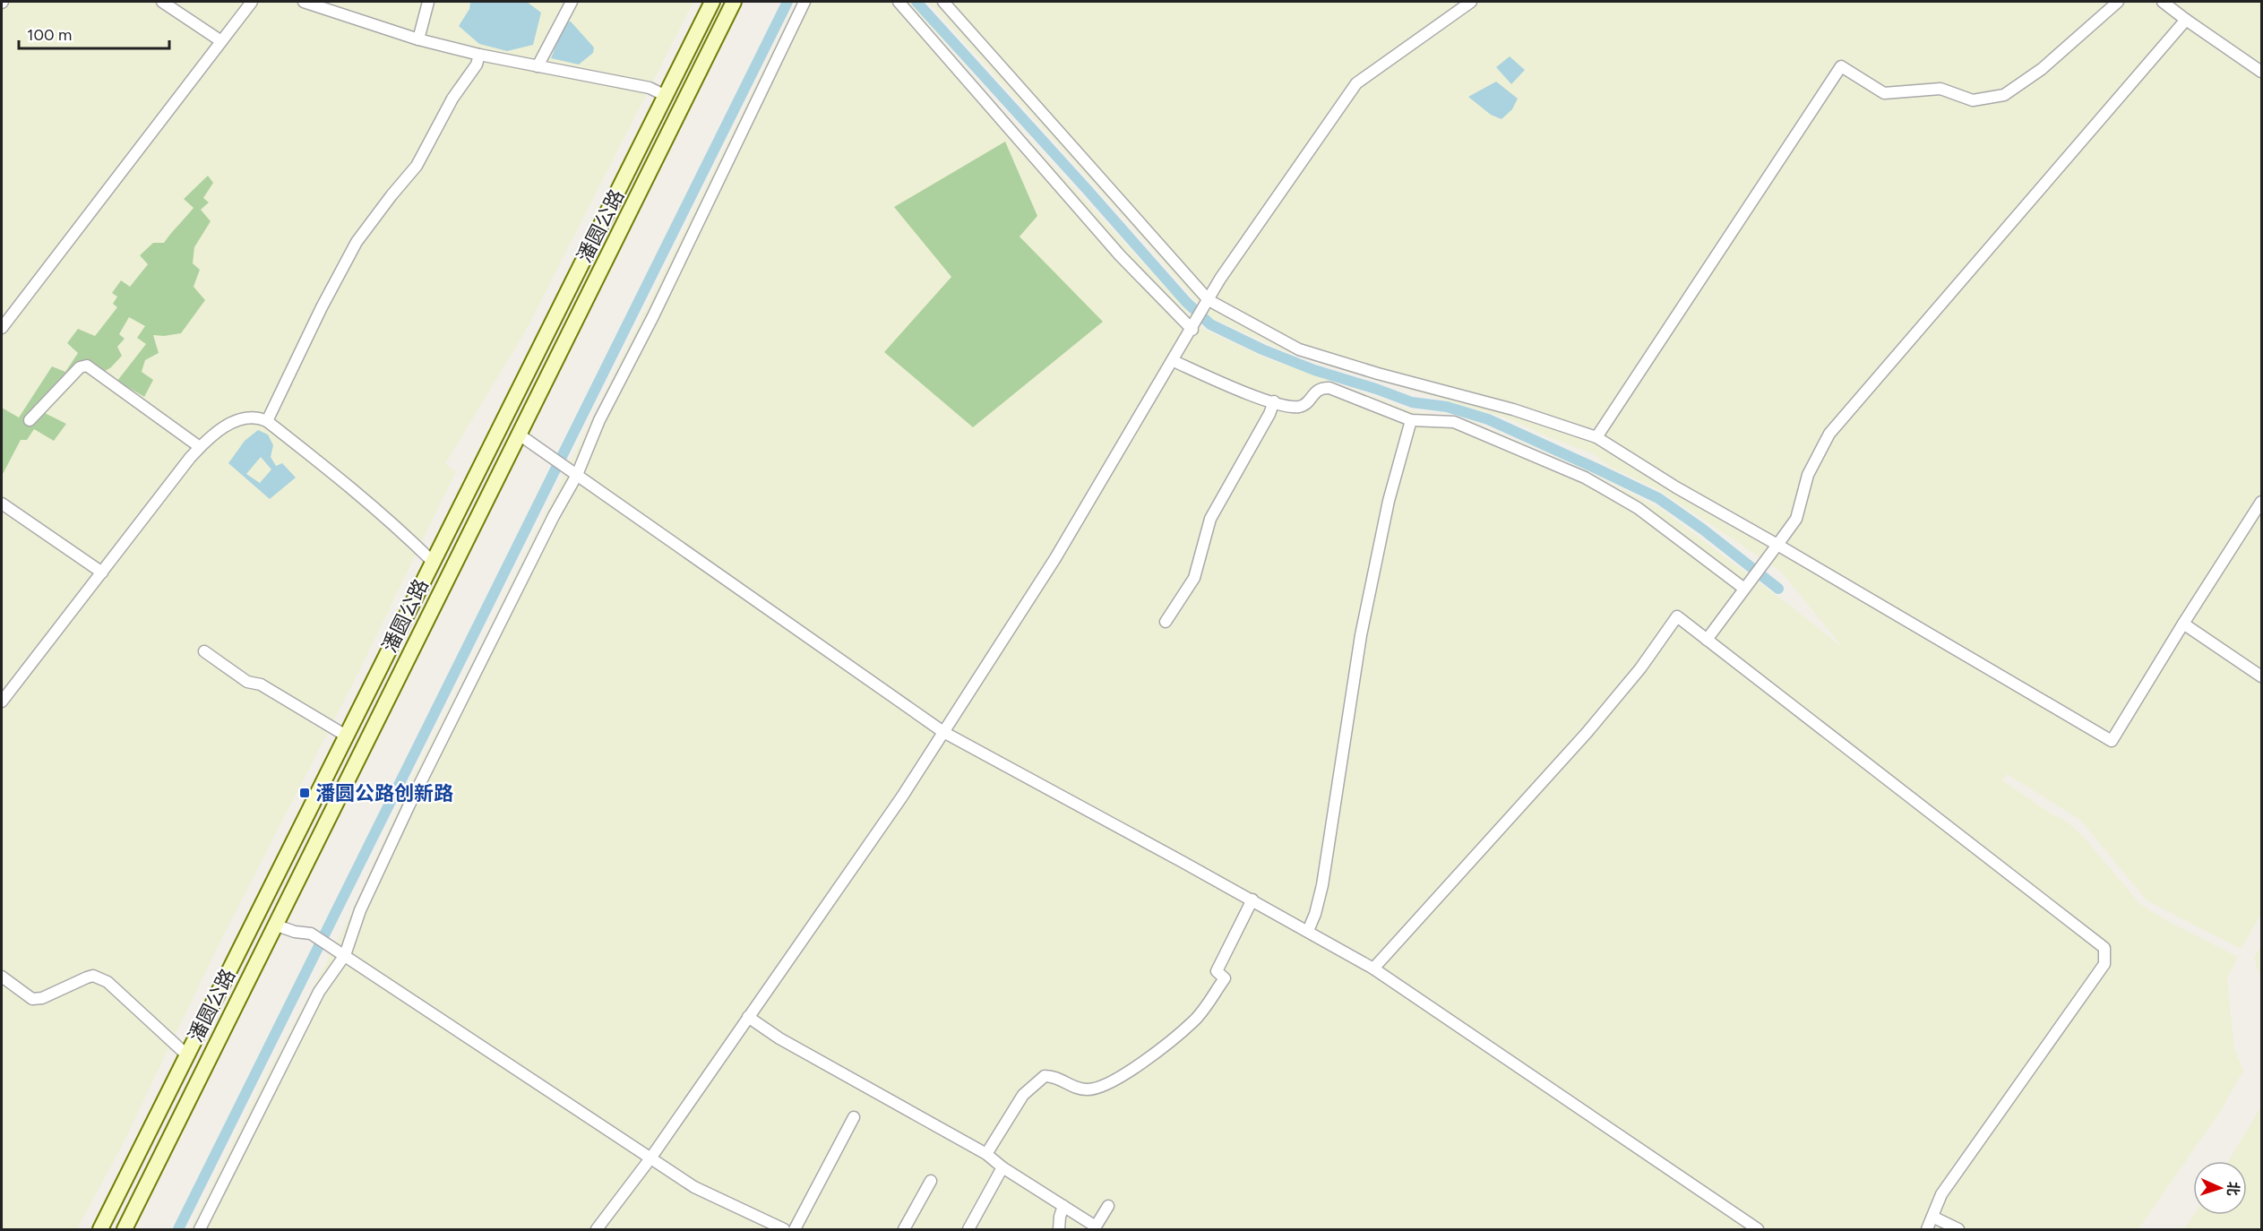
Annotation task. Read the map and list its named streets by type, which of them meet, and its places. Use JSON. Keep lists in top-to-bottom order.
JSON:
{
  "streets": {
    "main road": ["潘圆公路"]
  },
  "places": {
    "transit": ["潘圆公路创新路"]
  },
  "scale_bar": "100 m",
  "north": "right"
}
